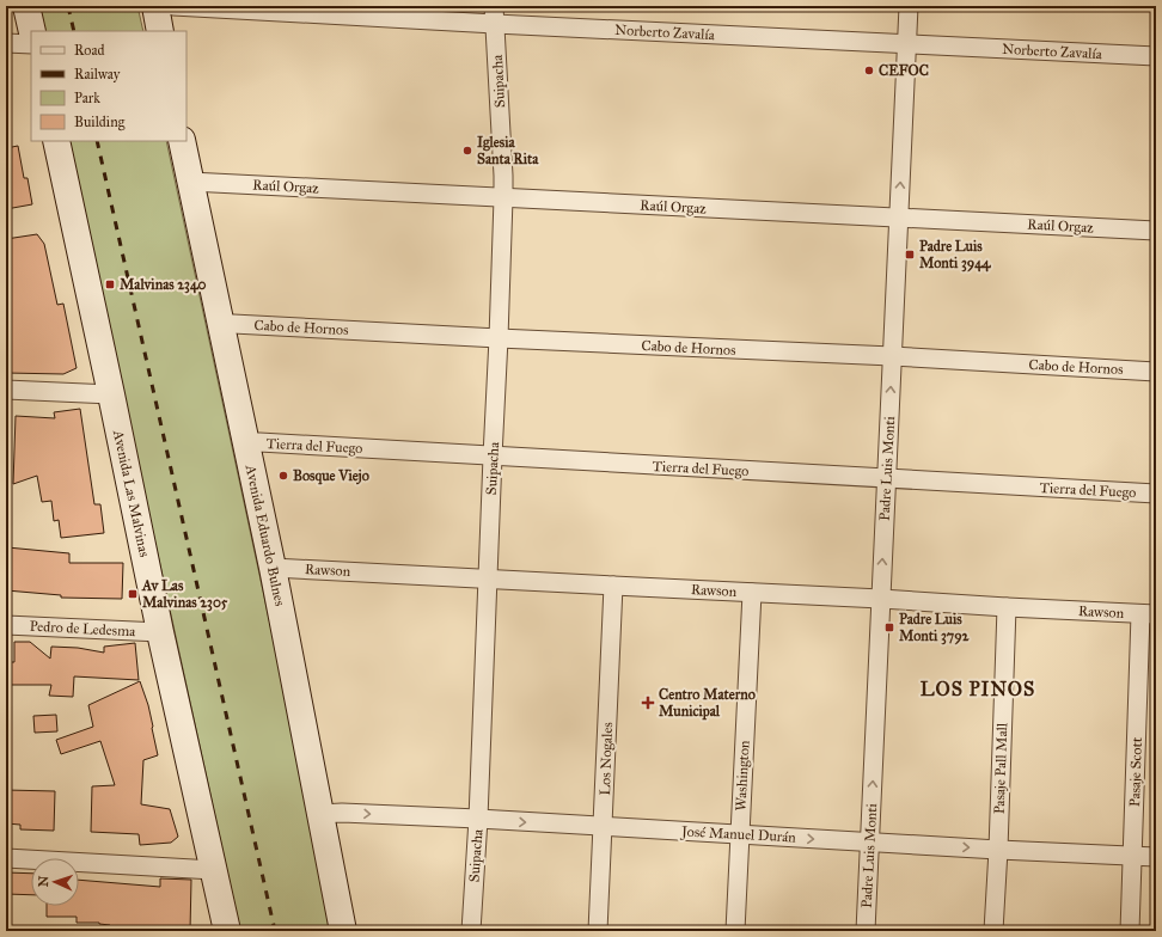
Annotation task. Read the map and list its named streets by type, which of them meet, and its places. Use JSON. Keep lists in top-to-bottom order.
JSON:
{
  "streets": {
    "main road": ["Avenida Las Malvinas", "Avenida Eduardo Bulnes"],
    "street": [
      "Norberto Zavalía",
      "Suipacha",
      "Raúl Orgaz",
      "Cabo de Hornos",
      "Tierra del Fuego",
      "Padre Luis Monti",
      "Rawson",
      "Pedro de Ledesma",
      "Los Nogales",
      "Pasaje Pall Mall",
      "Pasaje Scott",
      "Washington",
      "José Manuel Durán"
    ]
  },
  "crossings": [
    ["Norberto Zavalía", "Suipacha"],
    ["Norberto Zavalía", "Padre Luis Monti"],
    ["Suipacha", "Raúl Orgaz"],
    ["Suipacha", "Cabo de Hornos"],
    ["Suipacha", "Tierra del Fuego"],
    ["Suipacha", "Rawson"],
    ["Suipacha", "José Manuel Durán"],
    ["Raúl Orgaz", "Padre Luis Monti"],
    ["Raúl Orgaz", "Avenida Eduardo Bulnes"],
    ["Cabo de Hornos", "Padre Luis Monti"],
    ["Cabo de Hornos", "Avenida Eduardo Bulnes"],
    ["Tierra del Fuego", "Padre Luis Monti"],
    ["Tierra del Fuego", "Avenida Eduardo Bulnes"],
    ["Padre Luis Monti", "Rawson"],
    ["Padre Luis Monti", "José Manuel Durán"],
    ["Avenida Las Malvinas", "Pedro de Ledesma"],
    ["Avenida Eduardo Bulnes", "Rawson"],
    ["Avenida Eduardo Bulnes", "José Manuel Durán"],
    ["Rawson", "Los Nogales"],
    ["Rawson", "Pasaje Pall Mall"],
    ["Rawson", "Pasaje Scott"],
    ["Rawson", "Washington"],
    ["Los Nogales", "José Manuel Durán"],
    ["Pasaje Pall Mall", "José Manuel Durán"],
    ["Pasaje Scott", "José Manuel Durán"],
    ["Washington", "José Manuel Durán"]
  ],
  "one_way": ["Padre Luis Monti", "José Manuel Durán"],
  "districts": ["LOS PINOS"],
  "places": {
    "other": ["CEFOC", "Iglesia Santa Rita", "Bosque Viejo"],
    "transit": [
      "Padre Luis Monti 3944",
      "Malvinas 2340",
      "Av Las Malvinas 2305",
      "Padre Luis Monti 3792"
    ],
    "health": ["Centro Materno Municipal"]
  },
  "legend": [
    "Road",
    "Railway",
    "Park",
    "Building"
  ],
  "north": "left"
}
